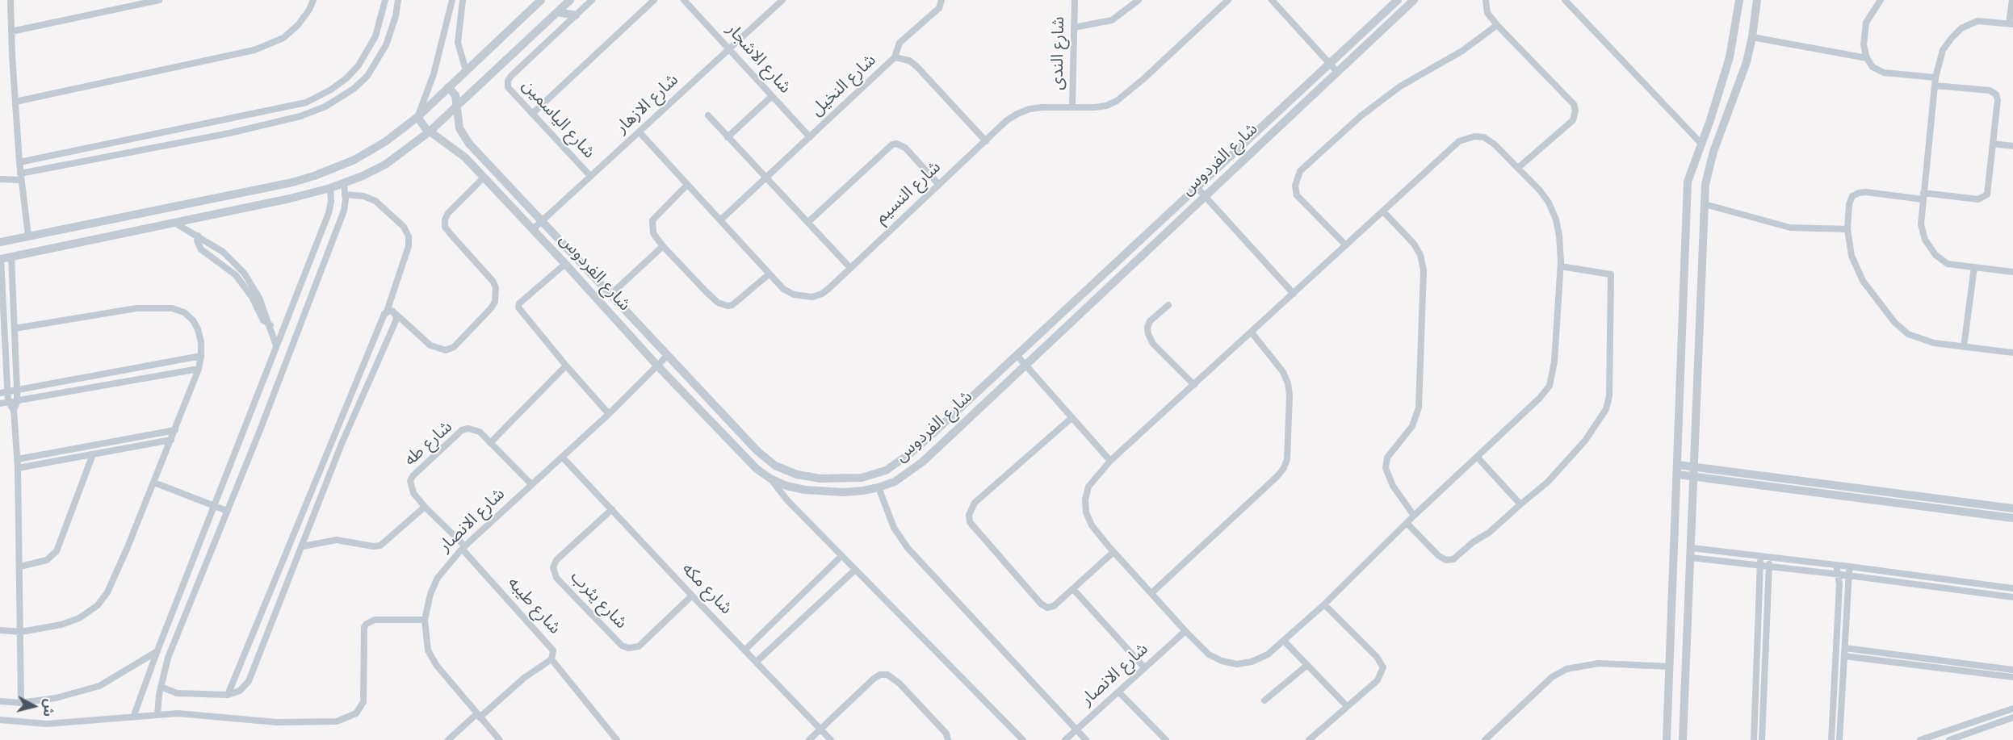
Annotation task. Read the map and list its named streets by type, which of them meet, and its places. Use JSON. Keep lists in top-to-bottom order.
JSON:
{
  "streets": {
    "street": [
      "شارع الندى",
      "شارع الاشجار",
      "شارع النخيل",
      "شارع الازهار",
      "شارع الياسمين",
      "شارع الفردوس",
      "شارع النسيم",
      "شارع طه",
      "شارع الانصار",
      "شارع مكه",
      "شارع يثرب",
      "شارع طيبه"
    ]
  },
  "crossings": [
    ["شارع الندى", "شارع النسيم"],
    ["شارع الاشجار", "شارع النخيل"],
    ["شارع الاشجار", "شارع الازهار"],
    ["شارع النخيل", "شارع النسيم"],
    ["شارع الازهار", "شارع الياسمين"],
    ["شارع الازهار", "شارع الفردوس"],
    ["شارع الازهار", "شارع النسيم"],
    ["شارع الفردوس", "شارع الانصار"],
    ["شارع طه", "شارع الانصار"],
    ["شارع طه", "شارع طيبه"],
    ["شارع الانصار", "شارع مكه"],
    ["شارع الانصار", "شارع طيبه"],
    ["شارع مكه", "شارع يثرب"]
  ],
  "north": "right"
}
